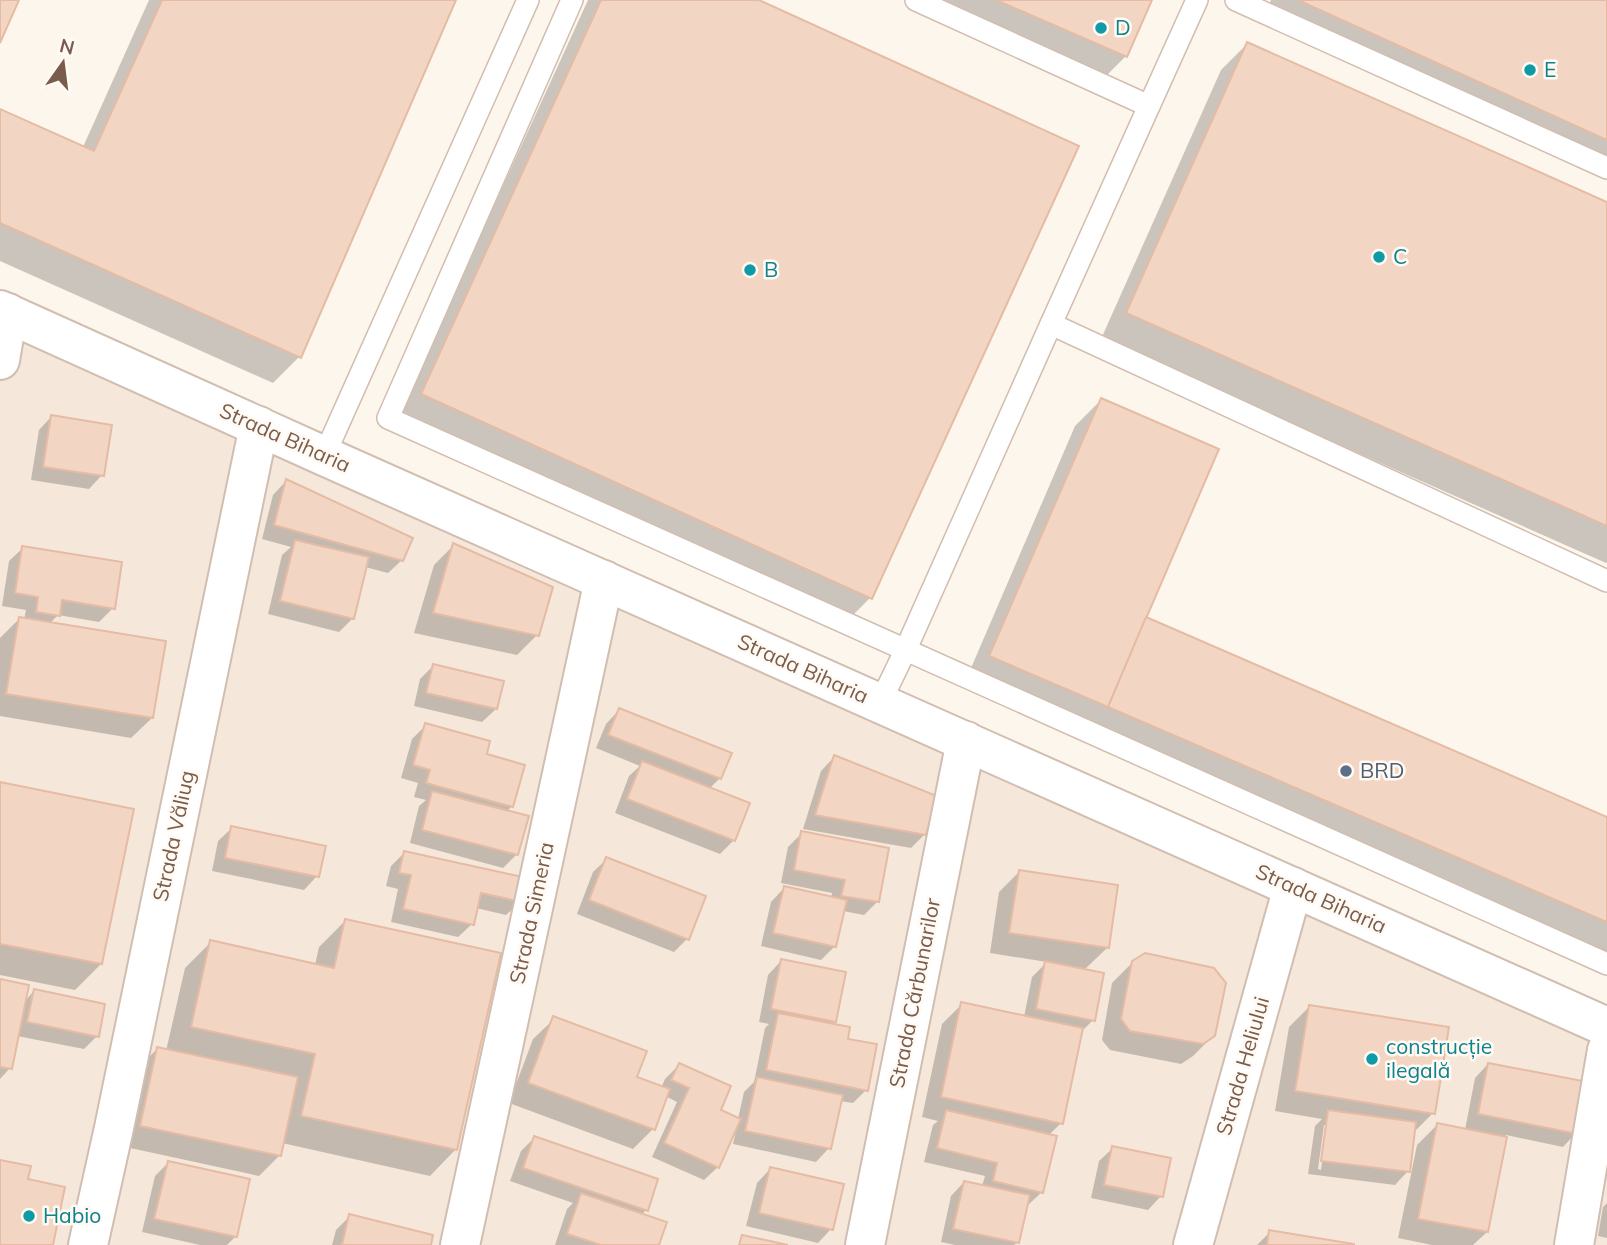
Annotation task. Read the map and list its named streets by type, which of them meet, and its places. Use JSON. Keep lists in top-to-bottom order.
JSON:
{
  "streets": {
    "street": [
      "Strada Biharia",
      "Strada Văliug",
      "Strada Simeria",
      "Strada Cărbunarilor",
      "Strada Heliului"
    ]
  },
  "crossings": [
    ["Strada Biharia", "Strada Văliug"],
    ["Strada Biharia", "Strada Simeria"],
    ["Strada Biharia", "Strada Cărbunarilor"],
    ["Strada Biharia", "Strada Heliului"]
  ],
  "places": [
    "D",
    "E",
    "C",
    "B",
    "BRD",
    "construcție ilegală",
    "Habio"
  ],
  "north": "top"
}
